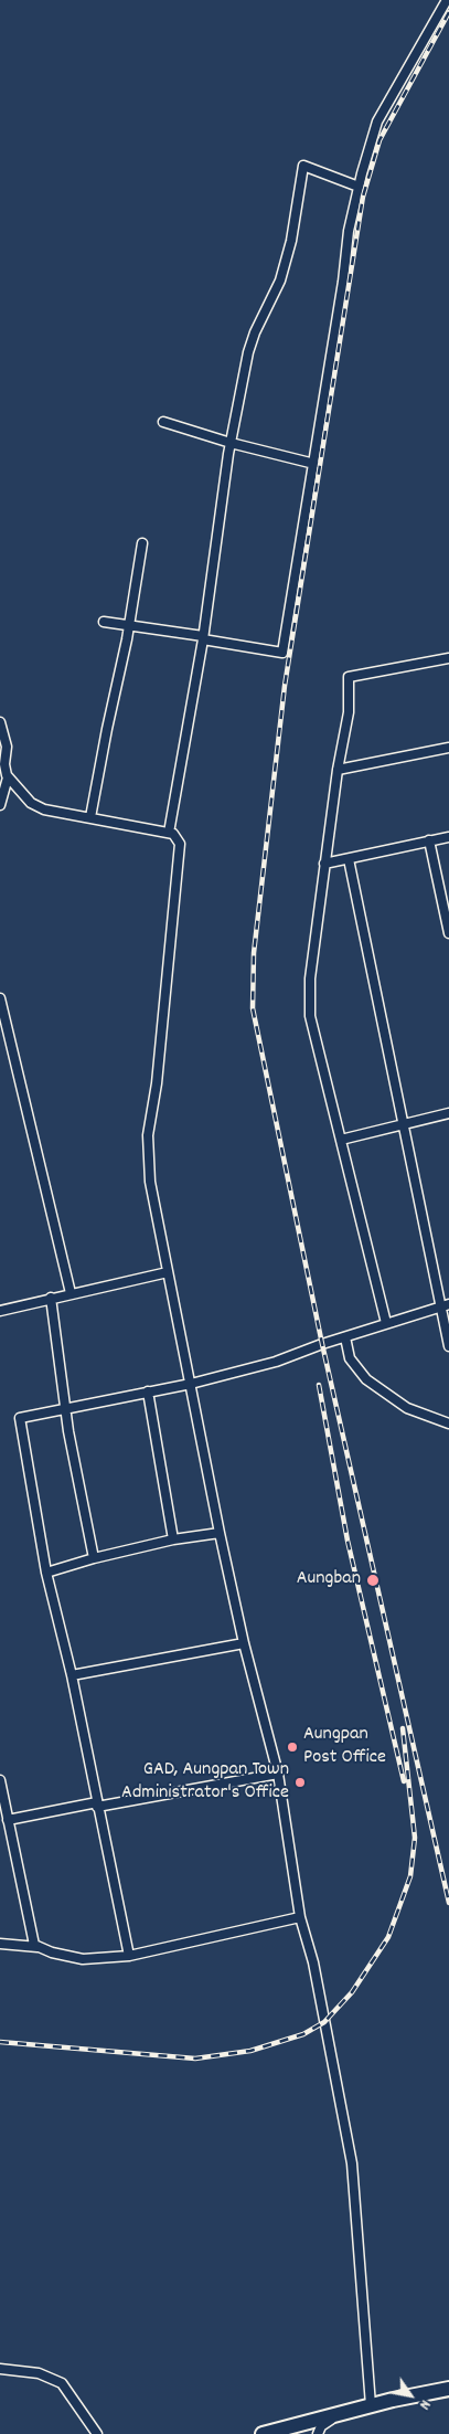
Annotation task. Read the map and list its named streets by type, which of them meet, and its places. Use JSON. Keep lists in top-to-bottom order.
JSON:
{
  "places": ["Aungban", "Aungpan Post Office", "GAD, Aungpan Town Administrator's Office"],
  "north": "bottom right"
}
